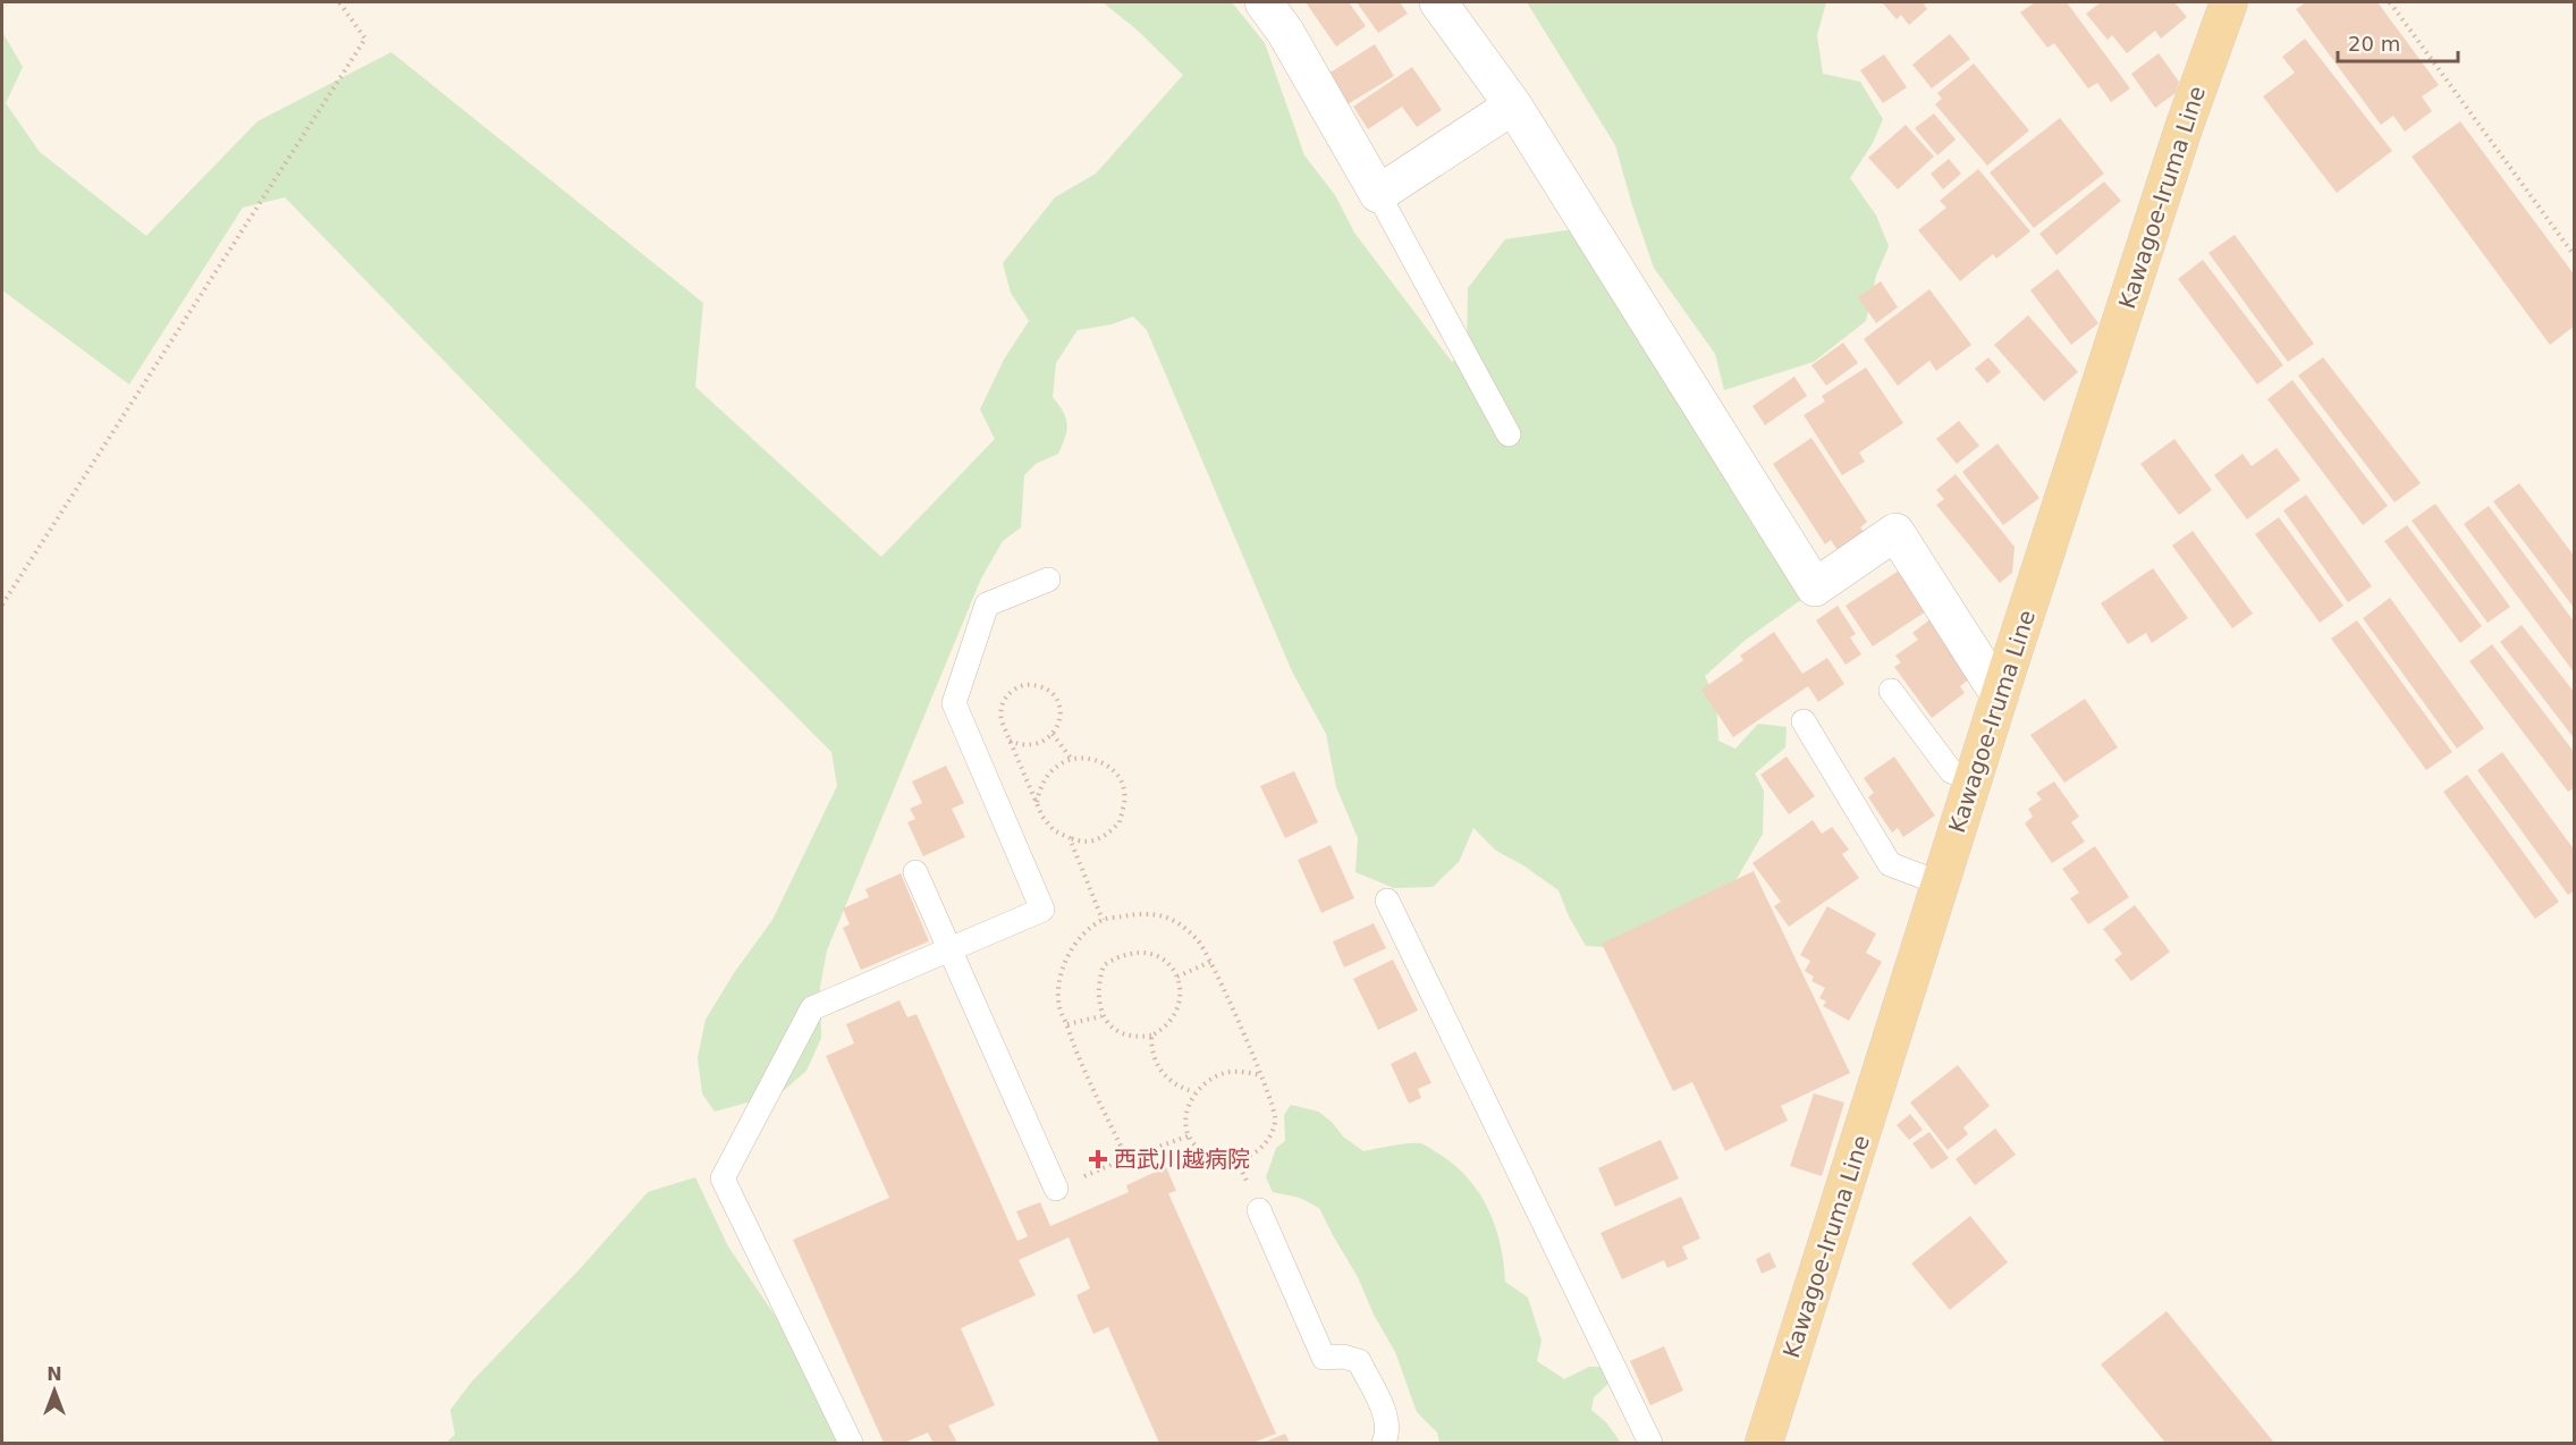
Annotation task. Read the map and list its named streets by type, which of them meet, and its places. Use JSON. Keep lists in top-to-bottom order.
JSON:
{
  "streets": {
    "main road": ["Kawagoe-Iruma Line"]
  },
  "places": {
    "health": ["西武川越病院"]
  },
  "scale_bar": "20 m",
  "north": "top"
}
